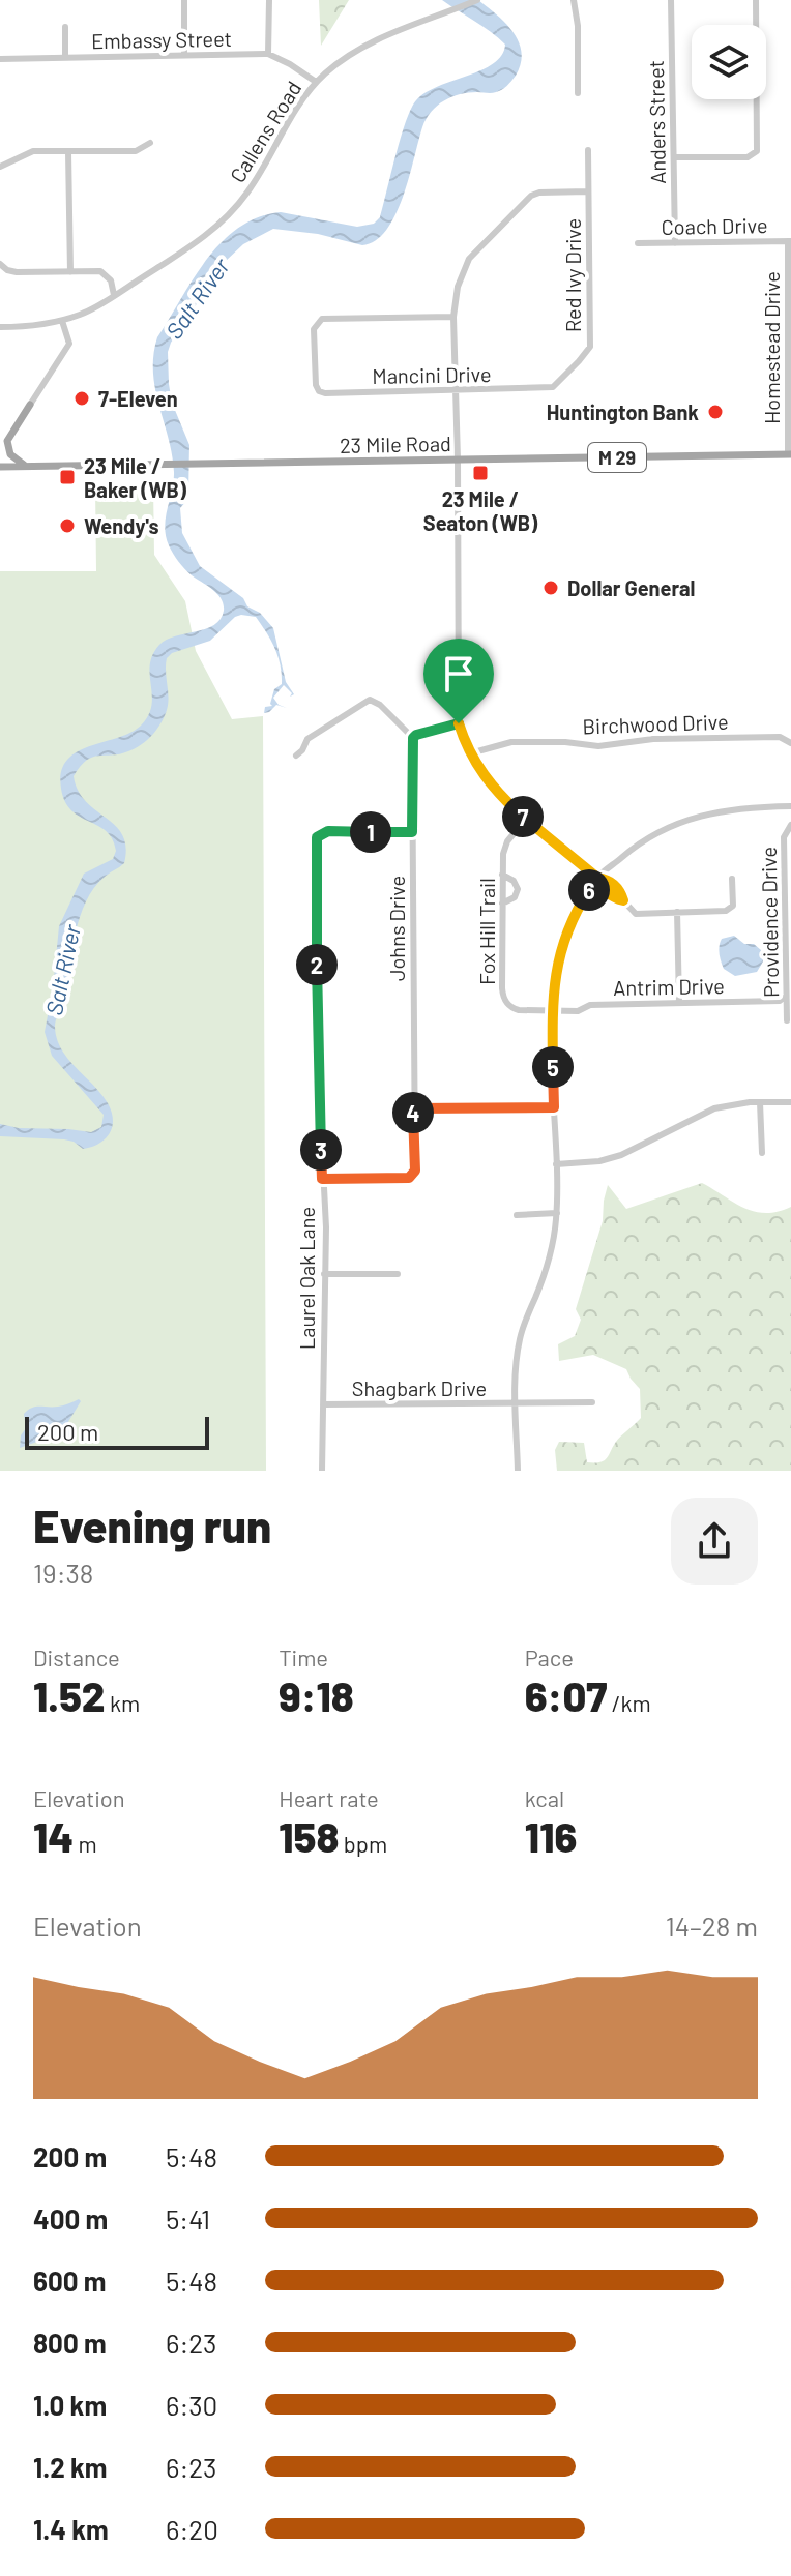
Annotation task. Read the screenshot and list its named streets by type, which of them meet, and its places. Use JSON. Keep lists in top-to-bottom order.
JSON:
{
  "streets": {
    "main road": ["23 Mile Road", "M 29"],
    "street": [
      "Embassy Street",
      "Anders Street",
      "Callens Road",
      "Coach Drive",
      "Red Ivy Drive",
      "Homestead Drive",
      "Mancini Drive",
      "Birchwood Drive",
      "Providence Drive",
      "Johns Drive",
      "Fox Hill Trail",
      "Antrim Drive",
      "Laurel Oak Lane",
      "Shagbark Drive"
    ]
  },
  "crossings": [
    ["Embassy Street", "Callens Road"],
    ["Anders Street", "Coach Drive"],
    ["Coach Drive", "Homestead Drive"],
    ["Red Ivy Drive", "Mancini Drive"],
    ["Homestead Drive", "23 Mile Road"],
    ["Providence Drive", "Antrim Drive"],
    ["Johns Drive", "Laurel Oak Lane"],
    ["Fox Hill Trail", "Antrim Drive"],
    ["Laurel Oak Lane", "Shagbark Drive"]
  ],
  "water": ["Salt River"],
  "places": {
    "other": [
      "7-Eleven",
      "Huntington Bank",
      "Wendy's",
      "Dollar General"
    ],
    "transit": ["23 Mile / Seaton (WB)", "23 Mile / Baker (WB)"]
  },
  "scale_bar": "200 m",
  "page": {
    "pins": [
      "7",
      "1",
      "6",
      "2",
      "5",
      "4",
      "3"
    ],
    "scale": "200 m",
    "heading": ["Evening run", "19:38"],
    "stats": [
      ["Distance", "1.52 km"],
      ["Time", "9:18"],
      ["Pace", "6:07 /km"],
      ["Elevation", "14 m"],
      ["Heart rate", "158 bpm"],
      ["kcal", "116"]
    ],
    "chart": ["Elevation", "14–28 m"],
    "list": [
      {
        "name": "200 m",
        "note": "5:48"
      },
      {
        "name": "400 m",
        "note": "5:41"
      },
      {
        "name": "600 m",
        "note": "5:48"
      },
      {
        "name": "800 m",
        "note": "6:23"
      },
      {
        "name": "1.0 km",
        "note": "6:30"
      },
      {
        "name": "1.2 km",
        "note": "6:23"
      },
      {
        "name": "1.4 km",
        "note": "6:20"
      }
    ]
  }
}
